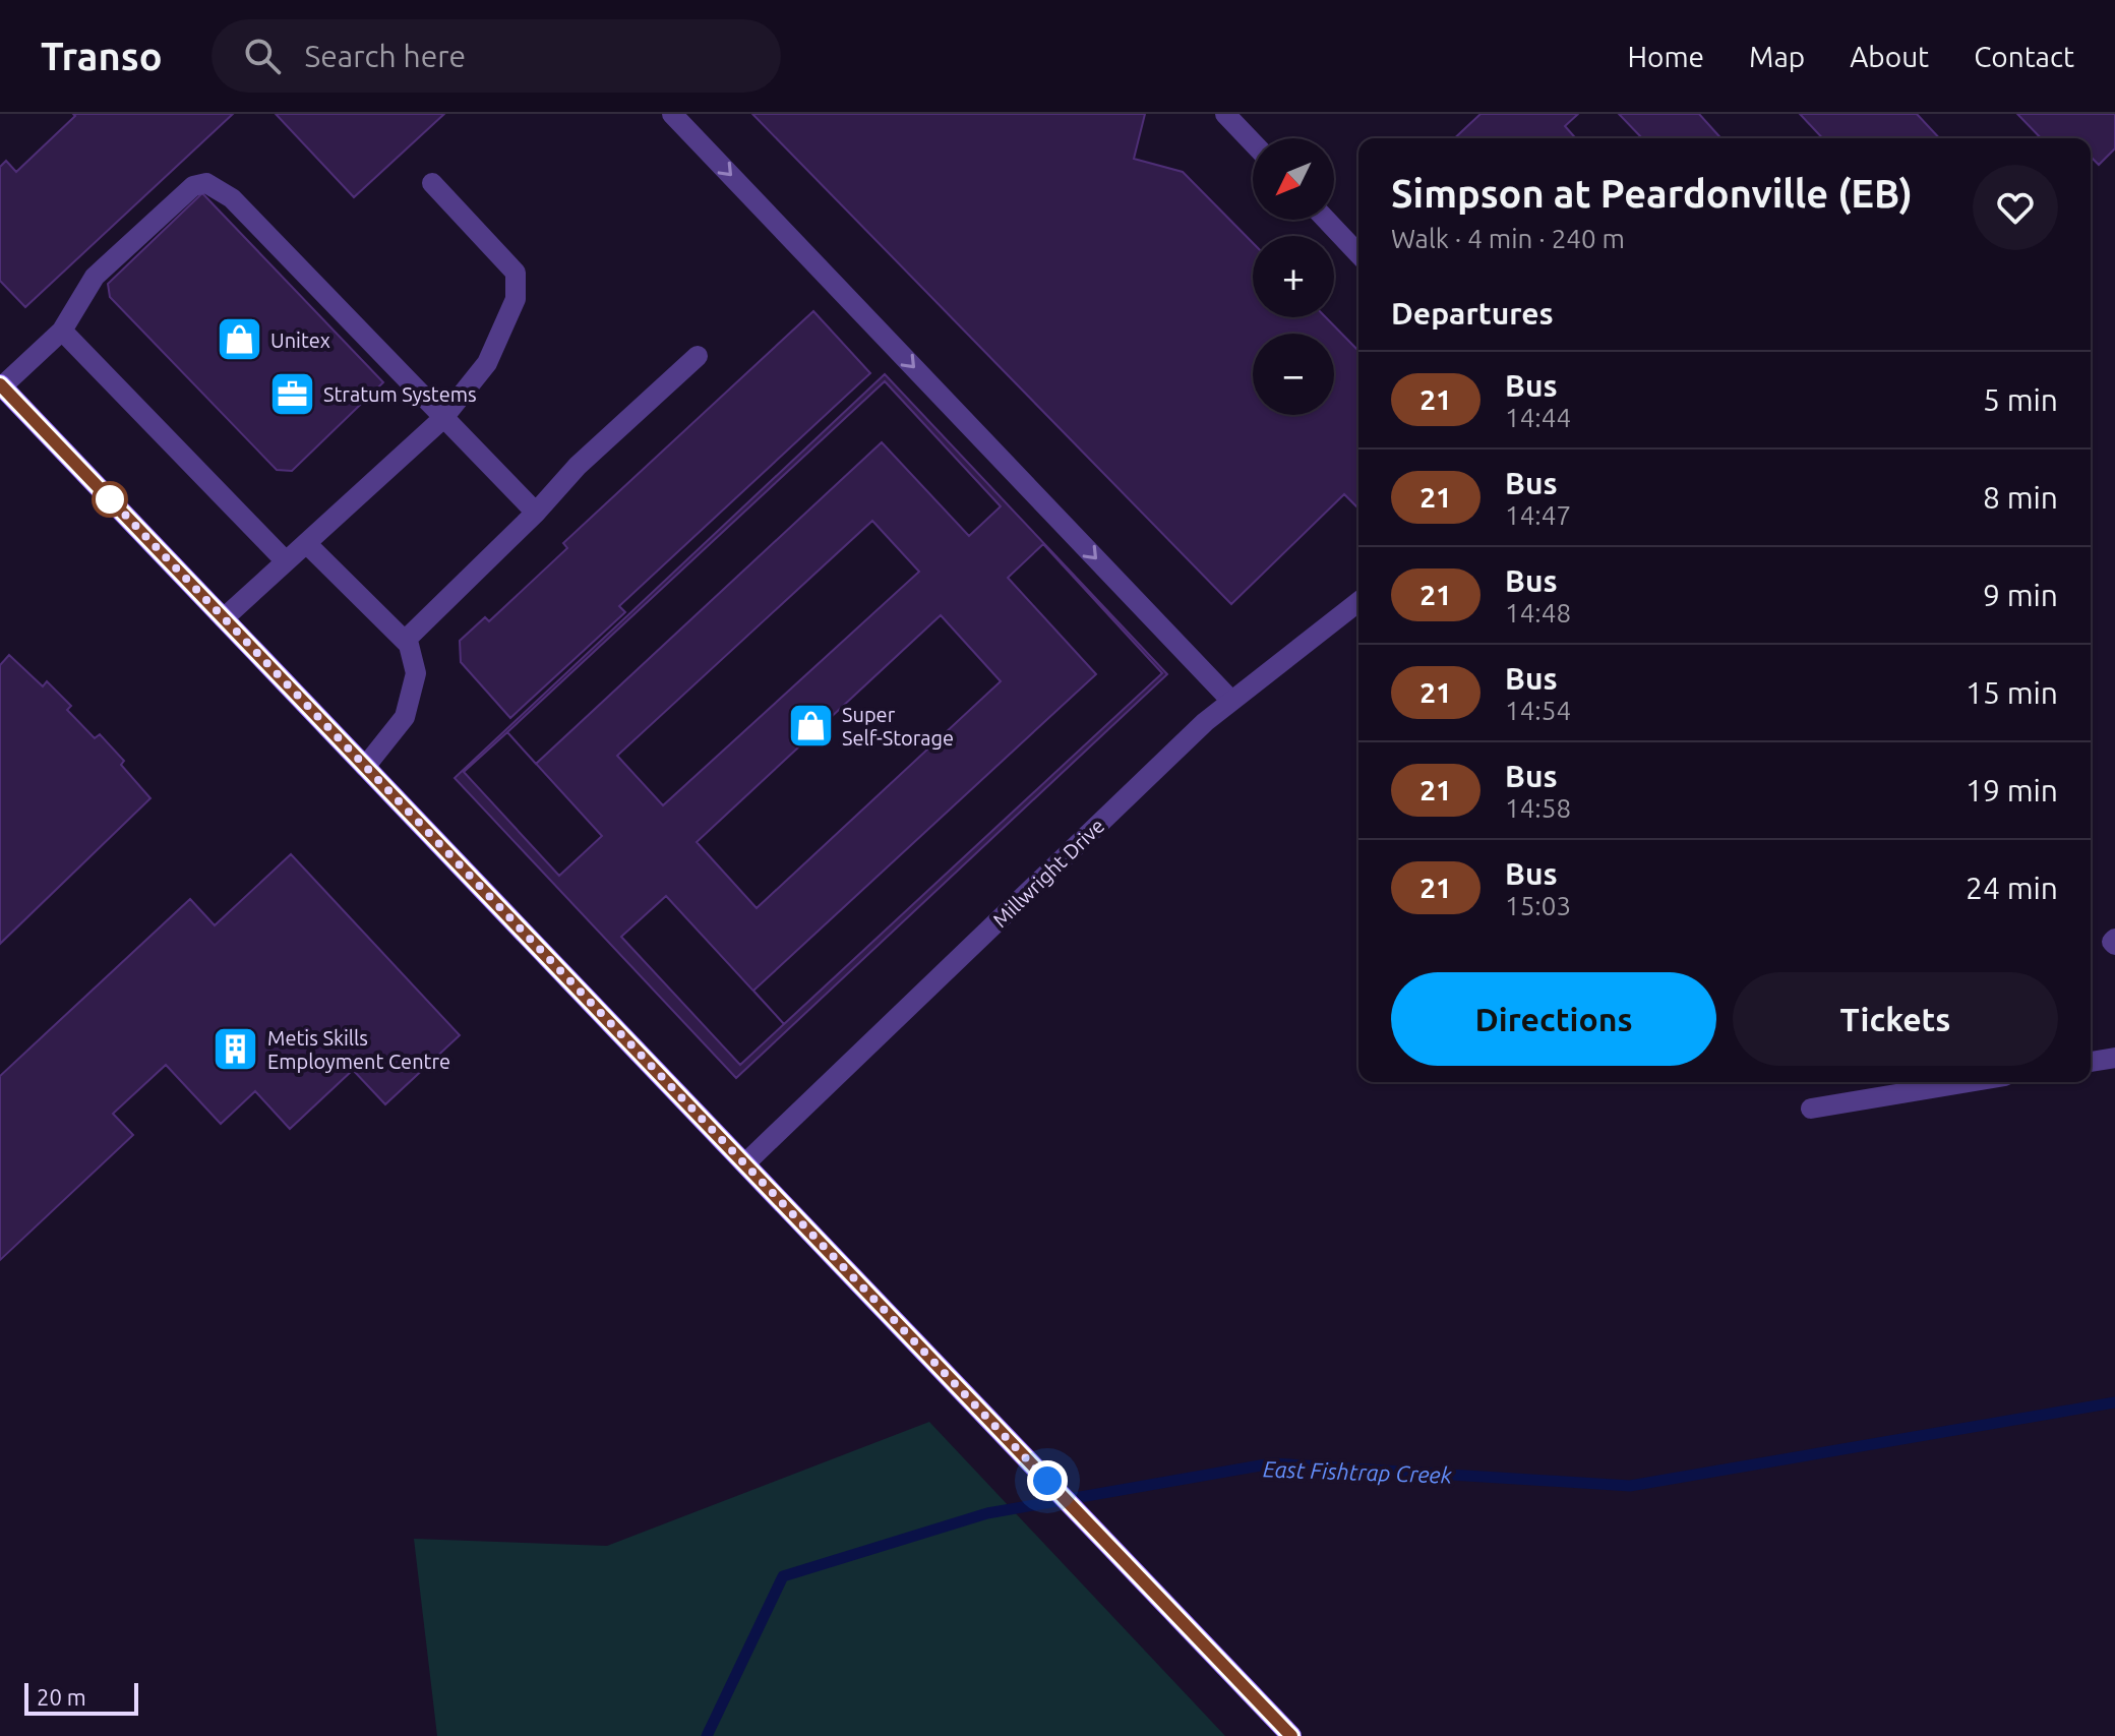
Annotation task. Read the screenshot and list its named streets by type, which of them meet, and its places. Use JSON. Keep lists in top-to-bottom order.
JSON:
{
  "streets": {
    "street": ["Millwright Drive"]
  },
  "water": ["East Fishtrap Creek"],
  "places": {
    "shop": ["Unitex", "Super Self-Storage"],
    "office": ["Stratum Systems"],
    "building": ["Metis Skills Employment Centre"]
  },
  "lines": ["bus line 21"],
  "scale_bar": "20 m",
  "north": "bottom left",
  "page": {
    "header": "Transo",
    "search": "Search here",
    "nav": [
      "Home",
      "Map",
      "About",
      "Contact"
    ],
    "map_buttons": ["+", "−"],
    "heading": [
      ["Simpson at Peardonville (EB)", "Walk · 4 min · 240 m"],
      "Departures"
    ],
    "list": [
      {
        "mark": "21",
        "name": "Bus",
        "note": "14:44",
        "value": "5 min"
      },
      {
        "mark": "21",
        "name": "Bus",
        "note": "14:47",
        "value": "8 min"
      },
      {
        "mark": "21",
        "name": "Bus",
        "note": "14:48",
        "value": "9 min"
      },
      {
        "mark": "21",
        "name": "Bus",
        "note": "14:54",
        "value": "15 min"
      },
      {
        "mark": "21",
        "name": "Bus",
        "note": "14:58",
        "value": "19 min"
      },
      {
        "mark": "21",
        "name": "Bus",
        "note": "15:03",
        "value": "24 min"
      }
    ],
    "buttons": ["Directions", "Tickets"],
    "scale": "20 m"
  }
}
